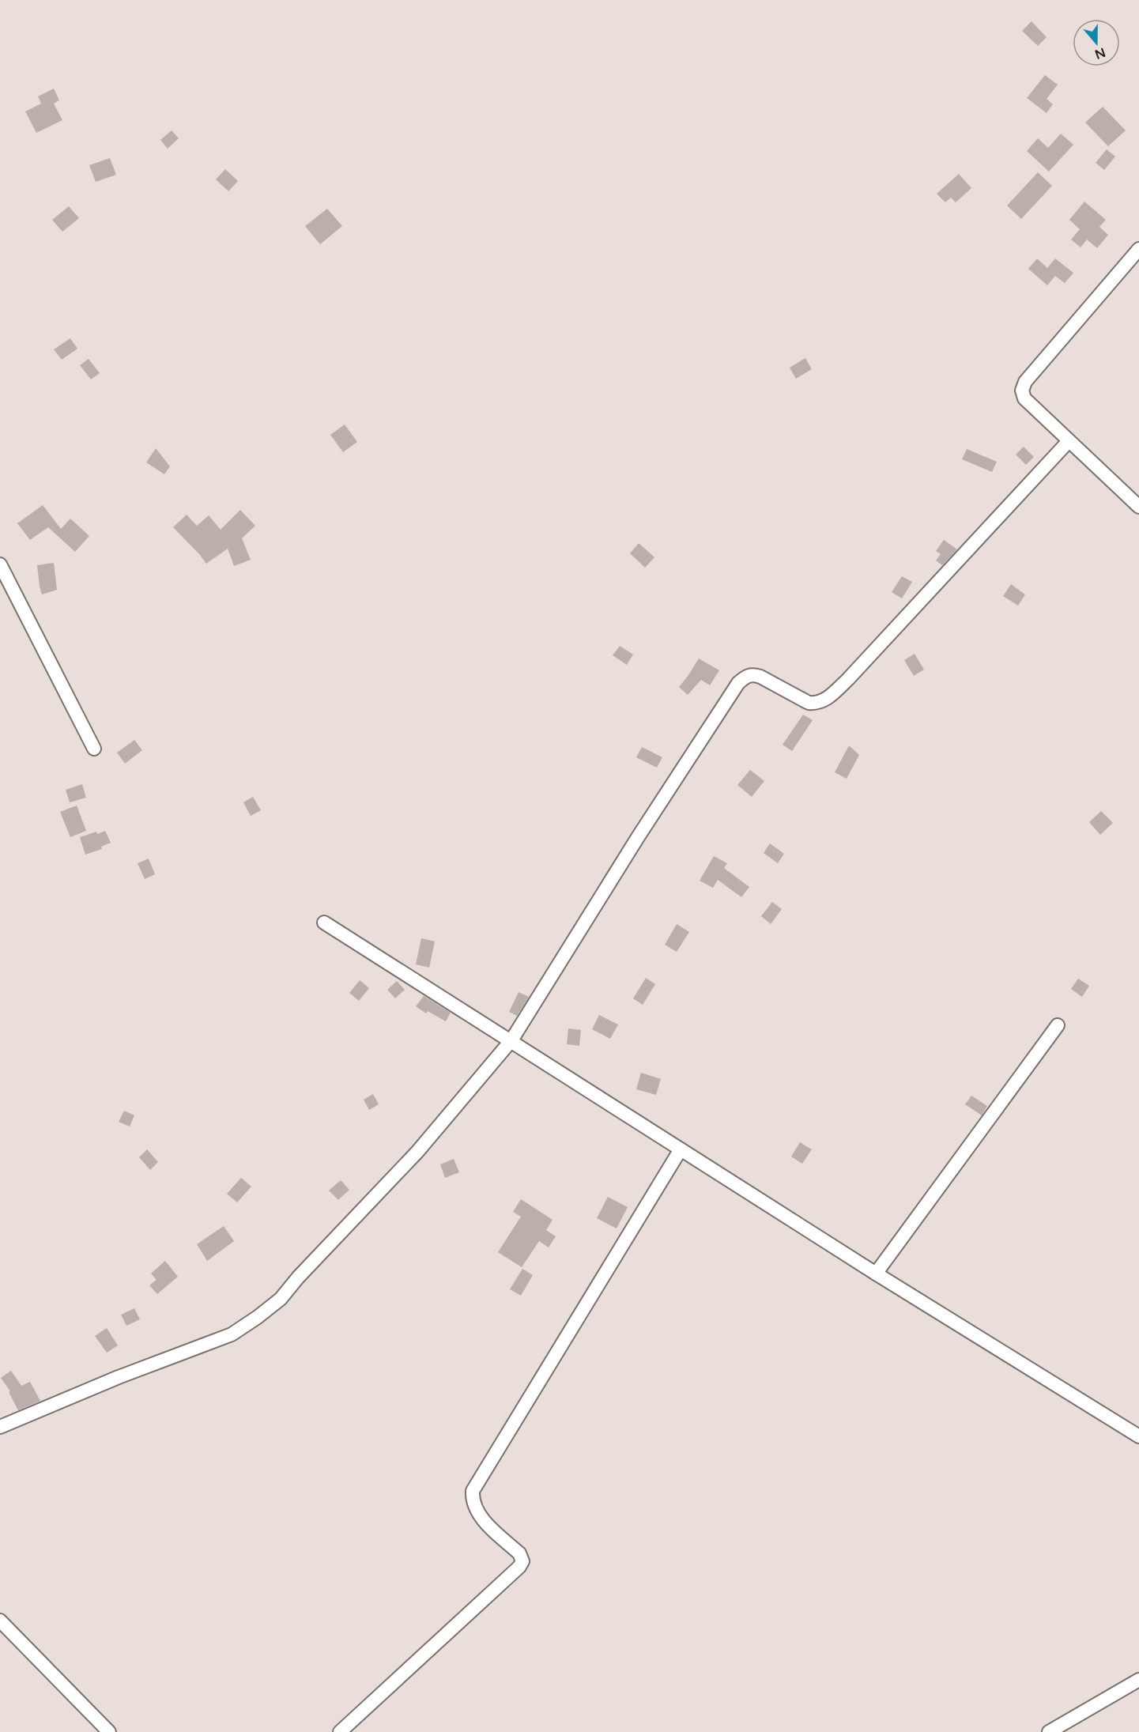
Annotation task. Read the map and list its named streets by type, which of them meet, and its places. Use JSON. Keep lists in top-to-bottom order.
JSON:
{
  "north": "bottom"
}
